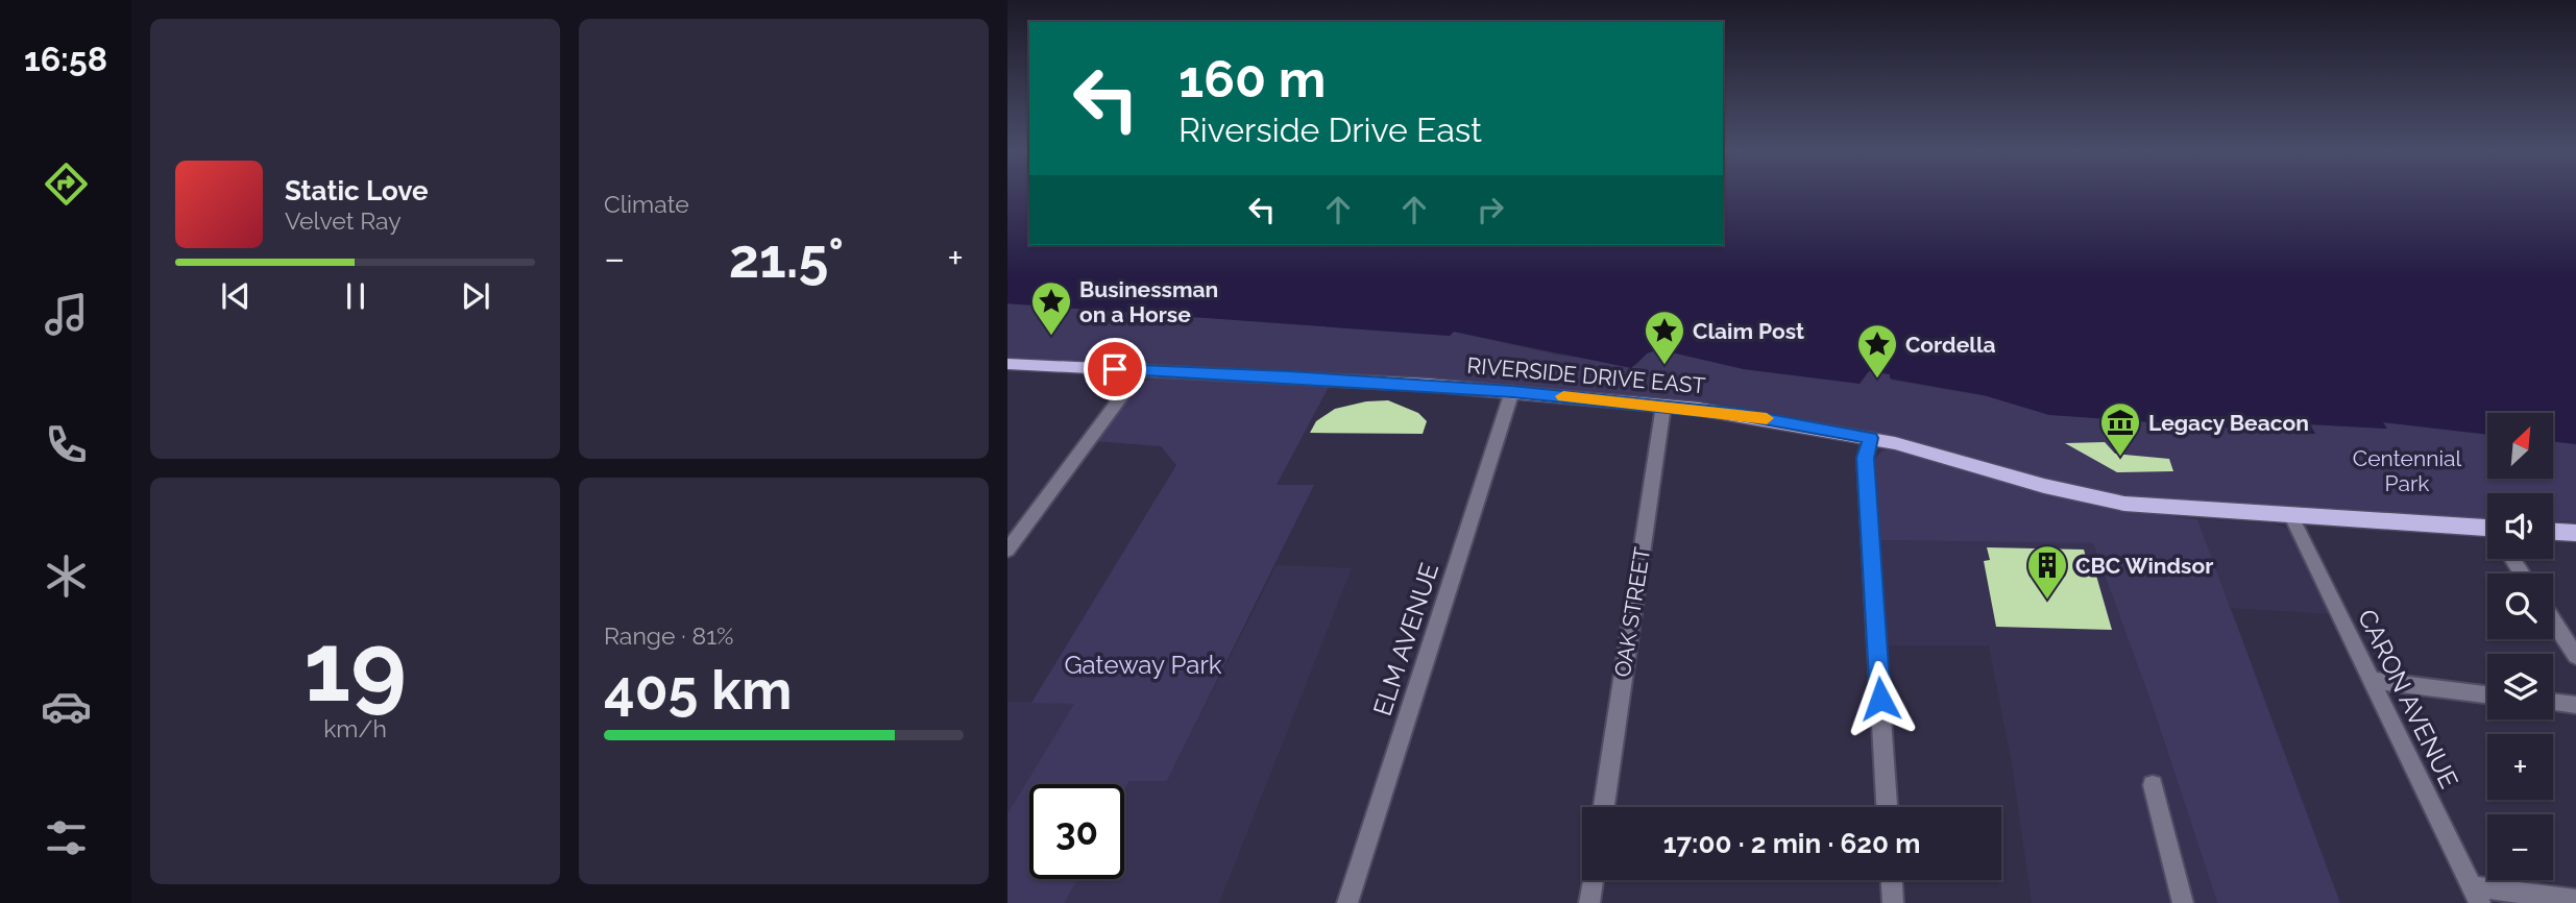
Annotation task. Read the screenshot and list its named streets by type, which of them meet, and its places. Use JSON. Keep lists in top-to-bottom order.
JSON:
{
  "streets": {
    "main road": ["RIVERSIDE DRIVE EAST"],
    "street": ["OAK STREET", "ELM AVENUE", "CARON AVENUE"]
  },
  "crossings": [
    ["RIVERSIDE DRIVE EAST", "OAK STREET"],
    ["RIVERSIDE DRIVE EAST", "ELM AVENUE"],
    ["RIVERSIDE DRIVE EAST", "CARON AVENUE"]
  ],
  "parks": ["Centennial Park", "Gateway Park"],
  "places": {
    "place": ["Businessman on a Horse", "Claim Post", "Cordella"],
    "museum": ["Legacy Beacon"],
    "building": ["CBC Windsor"]
  },
  "north": "top right",
  "page": {
    "tabs": "16:58",
    "tile": [
      "Climate",
      ["19", "km/h"],
      ["Range · 81%", "405 km"]
    ],
    "turn": ["160 m", "Riverside Drive East"],
    "song": ["Static Love", "Velvet Ray"],
    "heat": ["−", "21.5°", "+"],
    "map_buttons": ["+", "−"],
    "limit": "30",
    "trip": "17:00 · 2 min · 620 m"
  }
}
